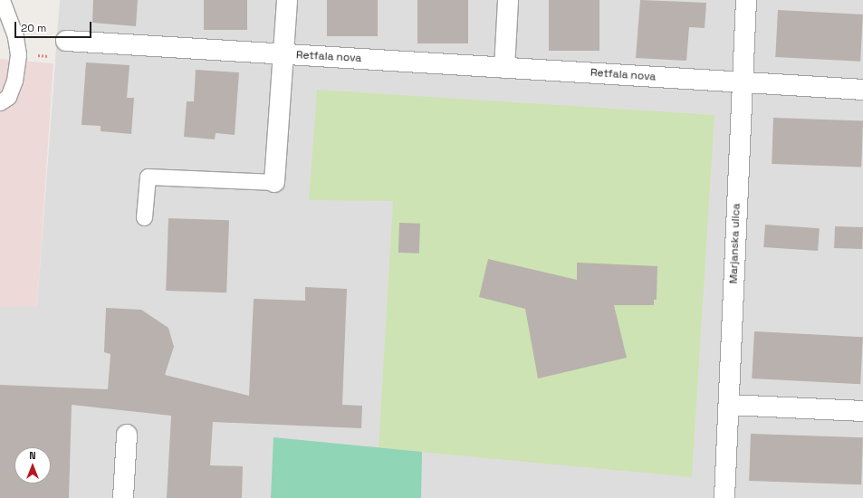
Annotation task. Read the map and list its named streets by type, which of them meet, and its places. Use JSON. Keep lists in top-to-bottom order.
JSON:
{
  "streets": {
    "street": ["Retfala nova", "Marjanska ulica"]
  },
  "crossings": [
    ["Retfala nova", "Marjanska ulica"]
  ],
  "scale_bar": "20 m",
  "north": "top"
}
